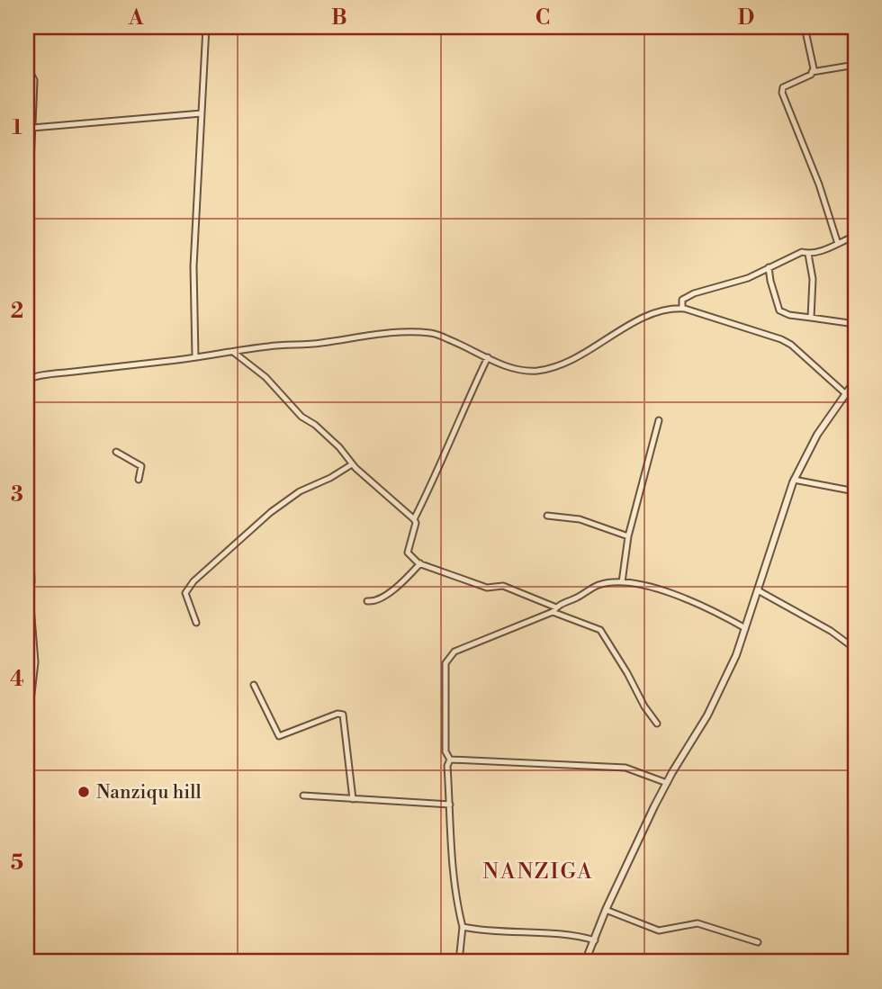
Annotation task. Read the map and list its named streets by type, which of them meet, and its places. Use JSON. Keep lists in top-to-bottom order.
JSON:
{
  "districts": ["NANZIGA"],
  "places": ["Nanziqu hill"],
  "grid": {
    "columns": [
      "A",
      "B",
      "C",
      "D"
    ],
    "rows": [
      "1",
      "2",
      "3",
      "4",
      "5"
    ]
  }
}
